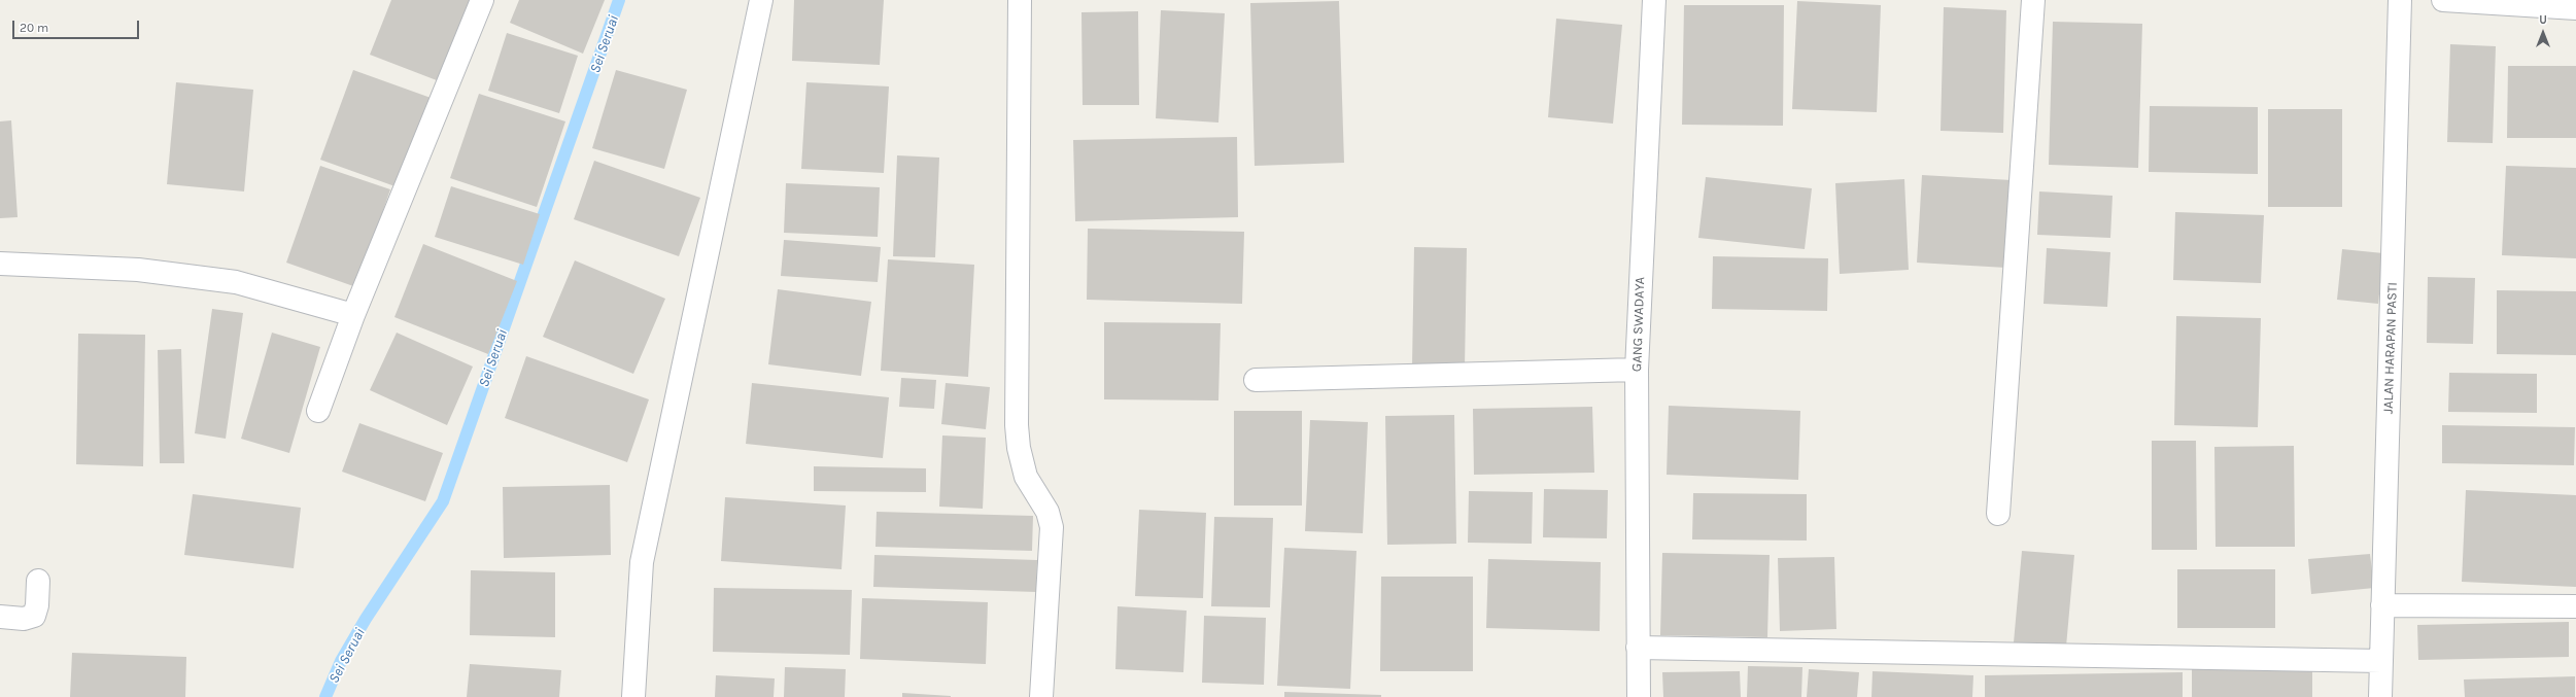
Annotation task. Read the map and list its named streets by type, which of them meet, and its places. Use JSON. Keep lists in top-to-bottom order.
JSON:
{
  "streets": {
    "street": ["GANG SWADAYA", "JALAN HARAPAN PASTI"]
  },
  "water": ["Sei Seruai"],
  "scale_bar": "20 m",
  "north": "top"
}
